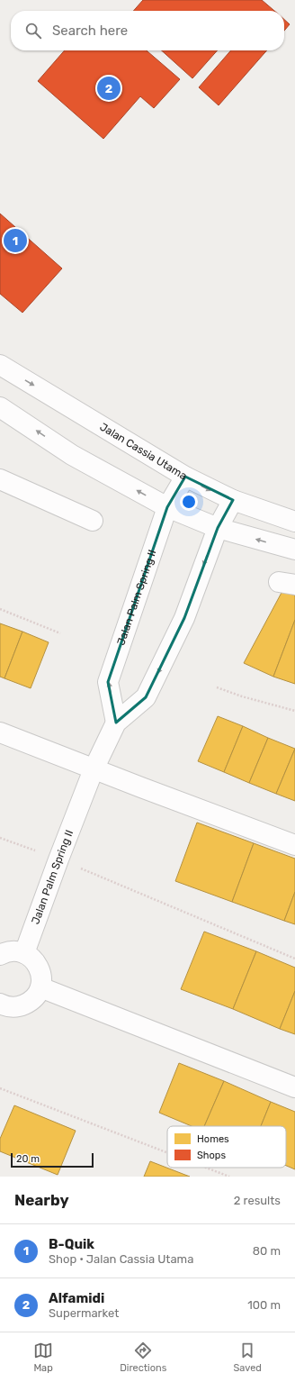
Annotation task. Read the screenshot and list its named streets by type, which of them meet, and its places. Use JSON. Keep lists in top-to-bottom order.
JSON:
{
  "streets": {
    "street": ["Jalan Cassia Utama", "Jalan Palm Spring II"]
  },
  "crossings": [
    ["Jalan Cassia Utama", "Jalan Palm Spring II"]
  ],
  "legend": ["Homes", "Shops"],
  "scale_bar": "20 m",
  "page": {
    "search": "Search here",
    "pins": ["2", "1"],
    "scale": "20 m",
    "heading": ["Nearby", "2 results"],
    "list": [
      {
        "mark": "1",
        "name": "B-Quik",
        "note": "Shop · Jalan Cassia Utama",
        "value": "80 m"
      },
      {
        "mark": "2",
        "name": "Alfamidi",
        "note": "Supermarket",
        "value": "100 m"
      }
    ],
    "nav": ["Map", "Directions", "Saved"]
  }
}
